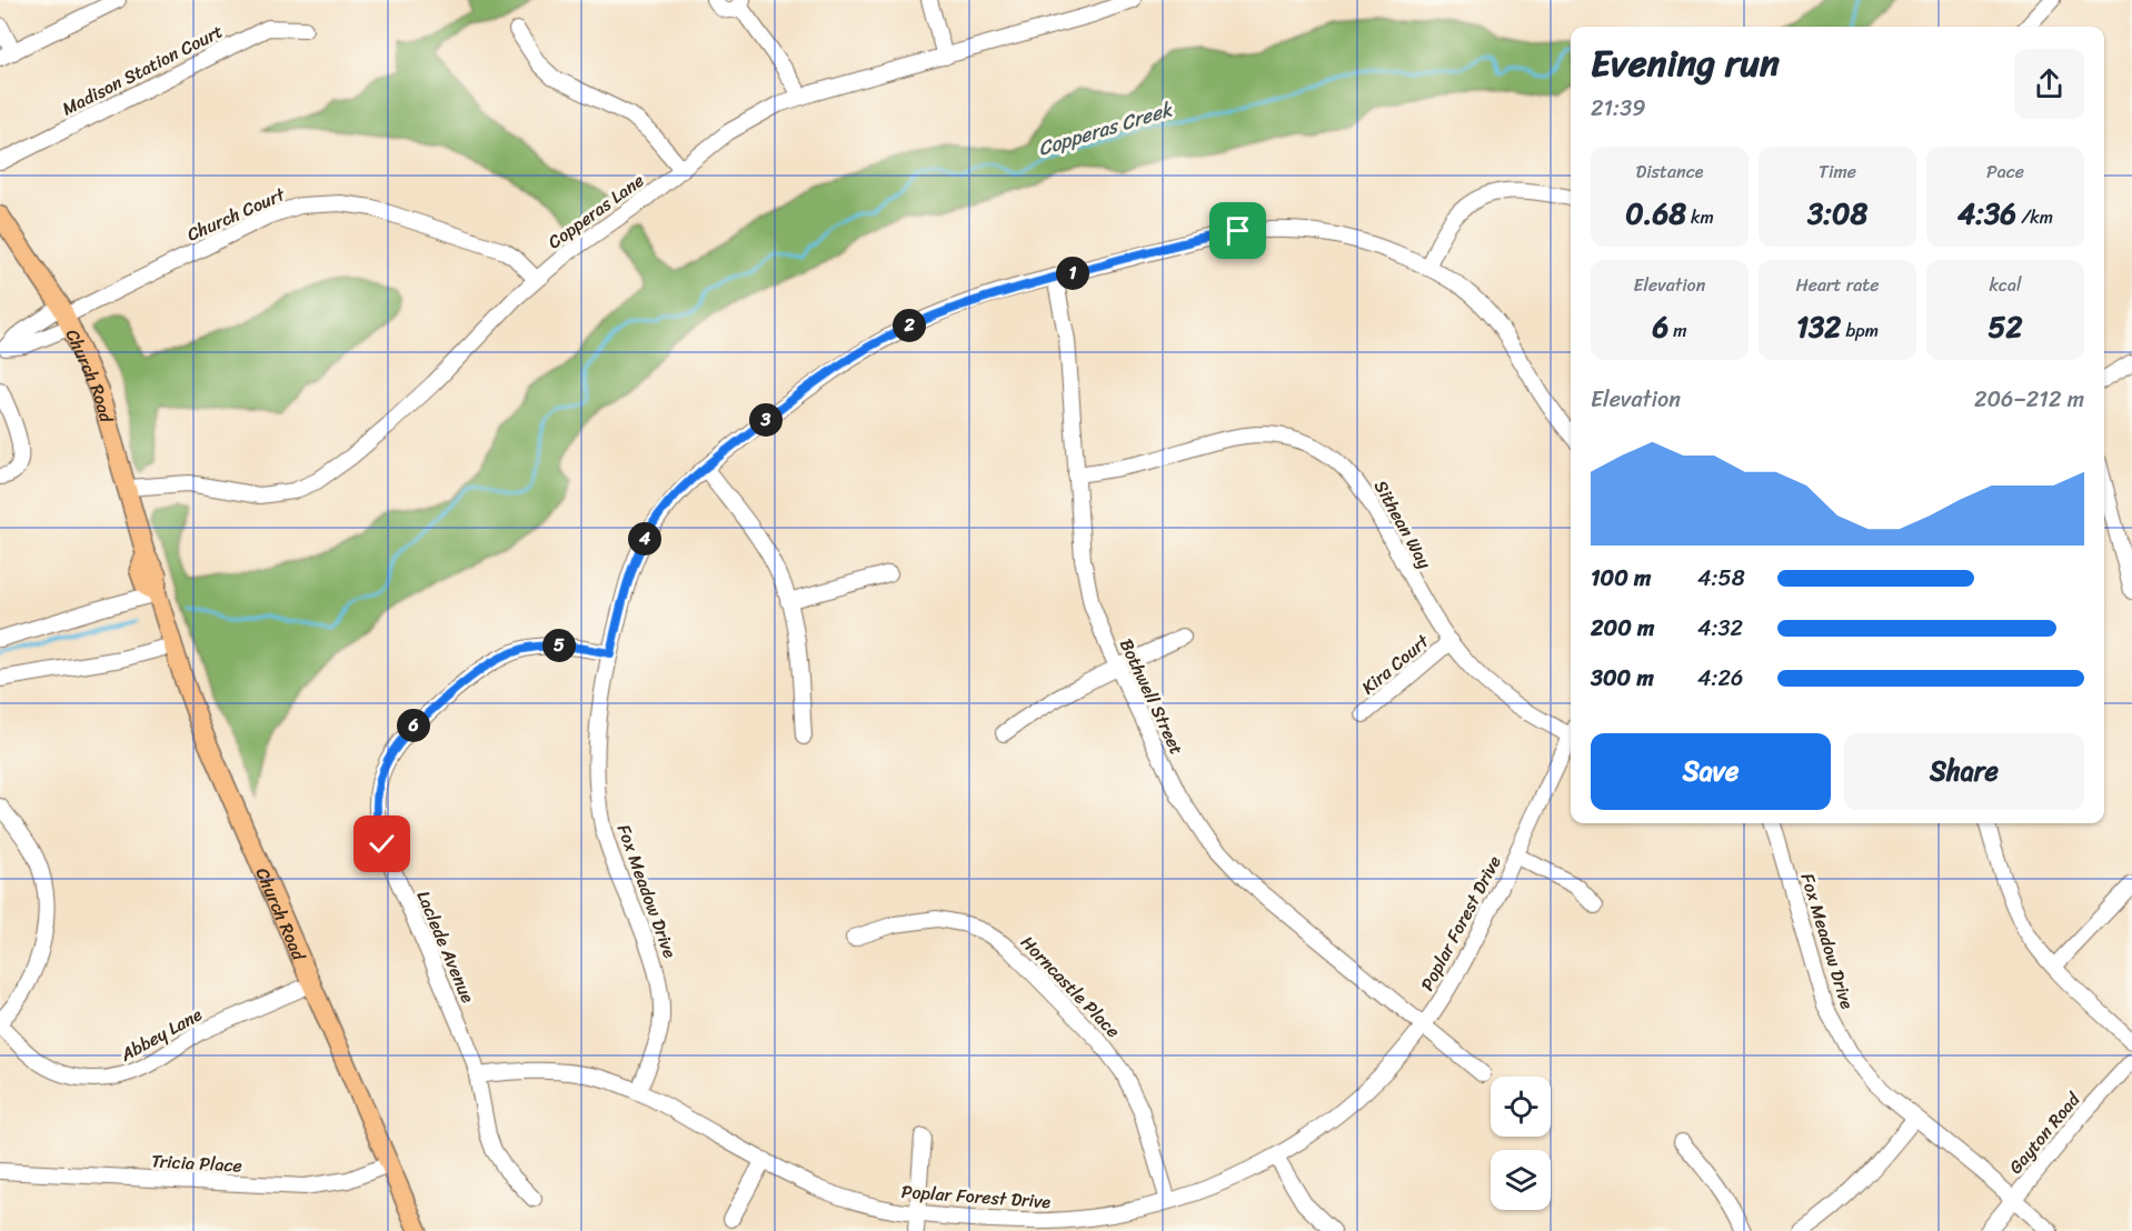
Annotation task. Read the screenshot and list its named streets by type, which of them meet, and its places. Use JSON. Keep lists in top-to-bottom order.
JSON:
{
  "streets": {
    "main road": ["Church Road"],
    "street": [
      "Madison Station Court",
      "Copperas Lane",
      "Church Court",
      "Sithean Way",
      "Kira Court",
      "Bothwell Street",
      "Fox Meadow Drive",
      "Poplar Forest Drive",
      "Laclede Avenue",
      "Horncastle Place",
      "Abbey Lane",
      "Gayton Road",
      "Tricia Place"
    ]
  },
  "crossings": [
    ["Copperas Lane", "Church Court"],
    ["Copperas Lane", "Church Road"],
    ["Church Court", "Church Road"],
    ["Church Road", "Abbey Lane"],
    ["Church Road", "Tricia Place"],
    ["Sithean Way", "Kira Court"],
    ["Sithean Way", "Bothwell Street"],
    ["Bothwell Street", "Fox Meadow Drive"],
    ["Bothwell Street", "Poplar Forest Drive"],
    ["Fox Meadow Drive", "Poplar Forest Drive"],
    ["Fox Meadow Drive", "Laclede Avenue"],
    ["Fox Meadow Drive", "Gayton Road"],
    ["Poplar Forest Drive", "Laclede Avenue"],
    ["Poplar Forest Drive", "Horncastle Place"]
  ],
  "water": ["Copperas Creek"],
  "page": {
    "heading": ["Evening run", "21:39"],
    "stats": [
      ["Distance", "0.68 km"],
      ["Time", "3:08"],
      ["Pace", "4:36 /km"],
      ["Elevation", "6 m"],
      ["Heart rate", "132 bpm"],
      ["kcal", "52"]
    ],
    "pins": [
      "1",
      "2",
      "3",
      "4",
      "5",
      "6"
    ],
    "chart": ["Elevation", "206–212 m"],
    "list": [
      {
        "name": "100 m",
        "note": "4:58"
      },
      {
        "name": "200 m",
        "note": "4:32"
      },
      {
        "name": "300 m",
        "note": "4:26"
      }
    ],
    "buttons": ["Save", "Share"]
  }
}
